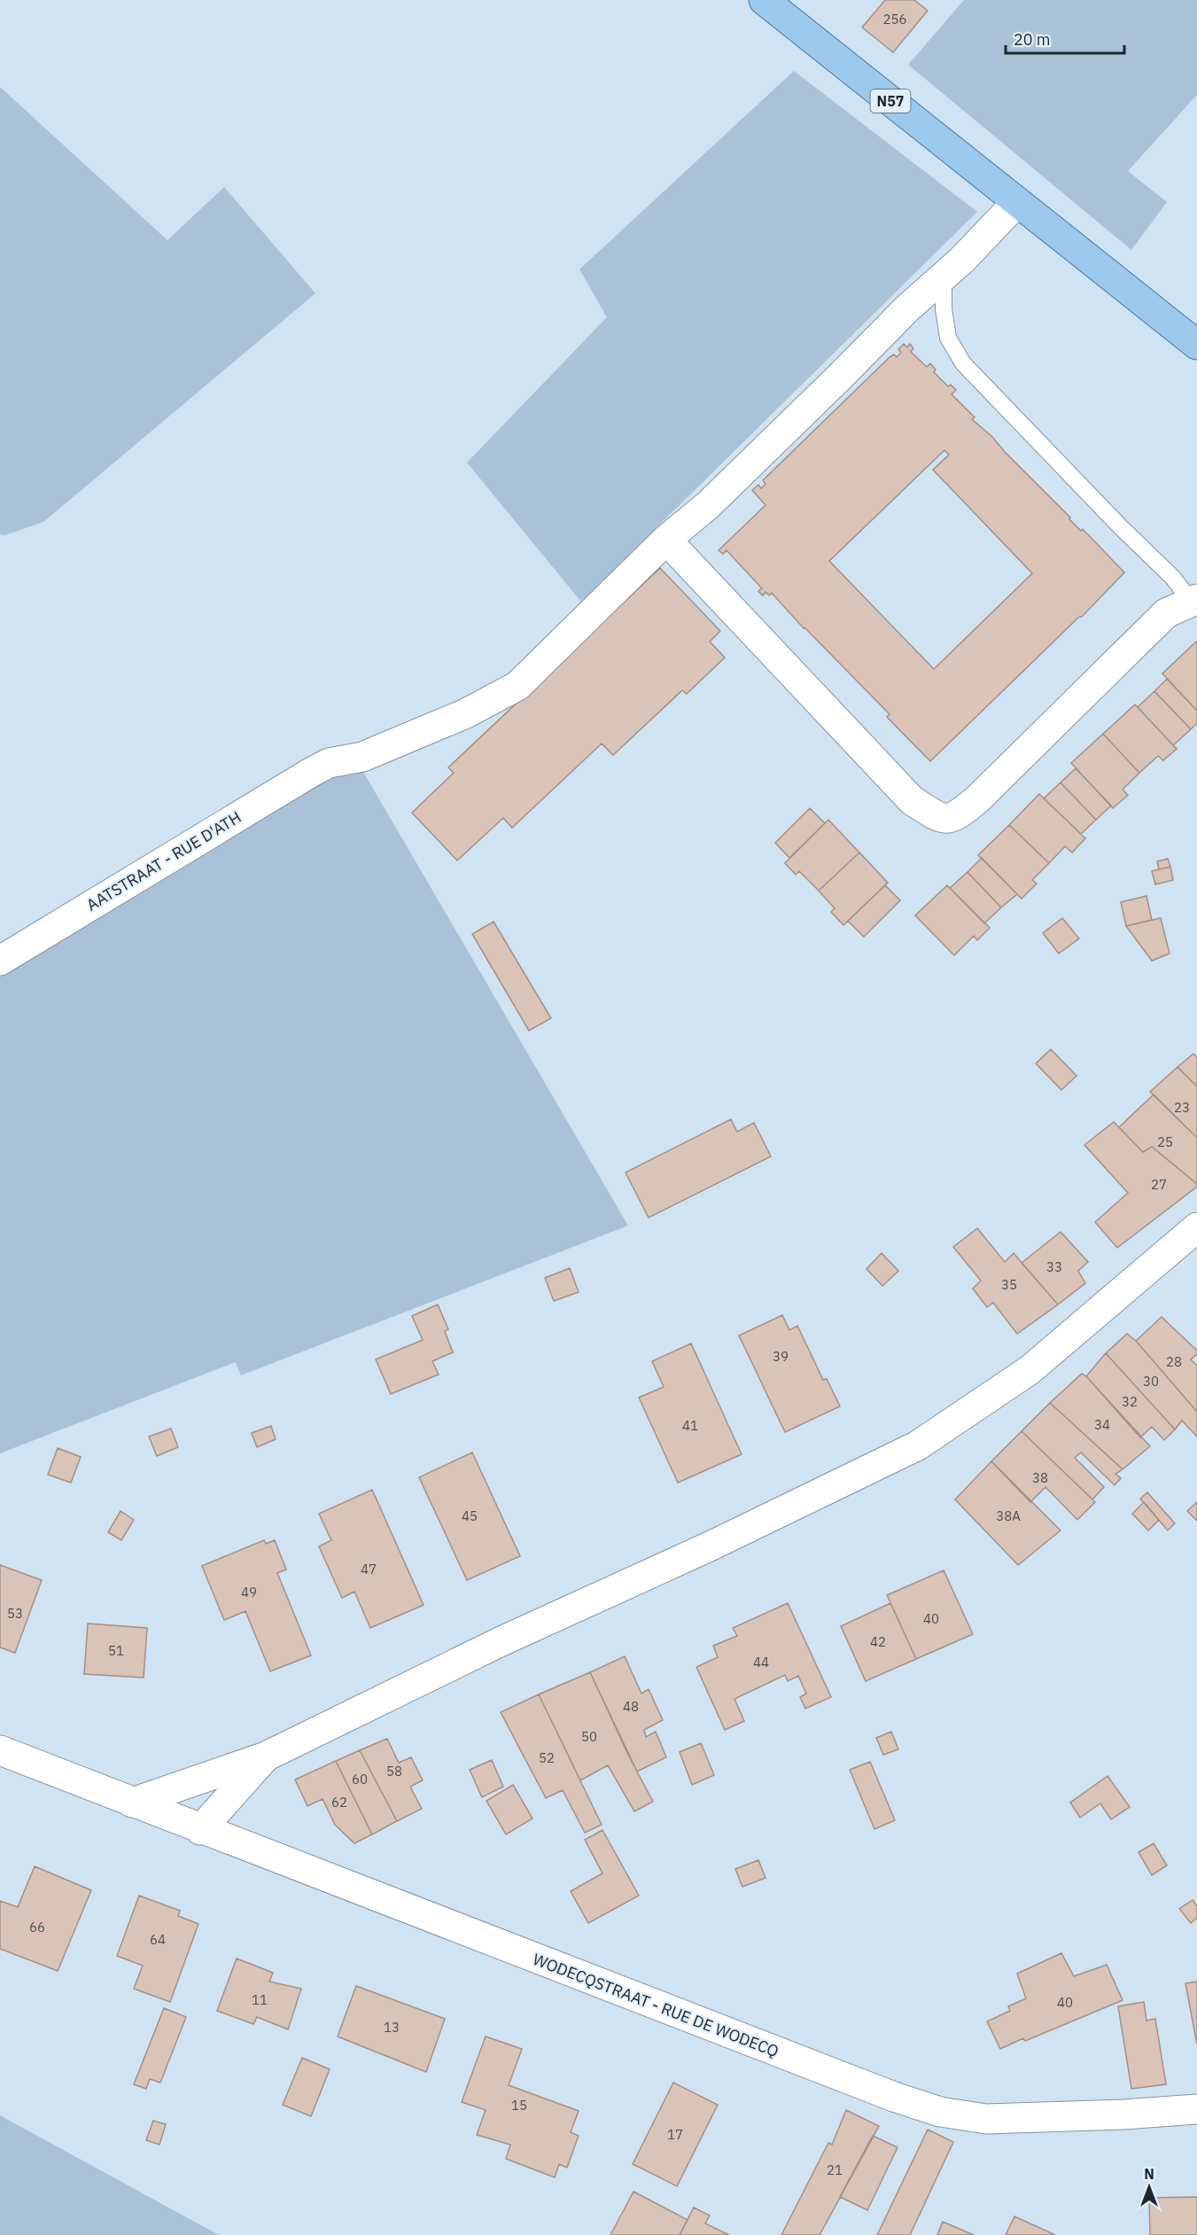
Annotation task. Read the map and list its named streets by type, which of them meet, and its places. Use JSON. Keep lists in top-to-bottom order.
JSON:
{
  "streets": {
    "main road": ["N57"],
    "street": ["AATSTRAAT - RUE D'ATH", "WODECQSTRAAT - RUE DE WODECQ"]
  },
  "house_numbers": [
    "256",
    "23",
    "25",
    "27",
    "33",
    "35",
    "39",
    "28",
    "30",
    "32",
    "34",
    "41",
    "38",
    "45",
    "38A",
    "47",
    "49",
    "53",
    "40",
    "42",
    "51",
    "44",
    "48",
    "50",
    "52",
    "58",
    "60",
    "62",
    "66",
    "64",
    "11",
    "40",
    "13",
    "15",
    "17",
    "21"
  ],
  "scale_bar": "20 m",
  "north": "top"
}
